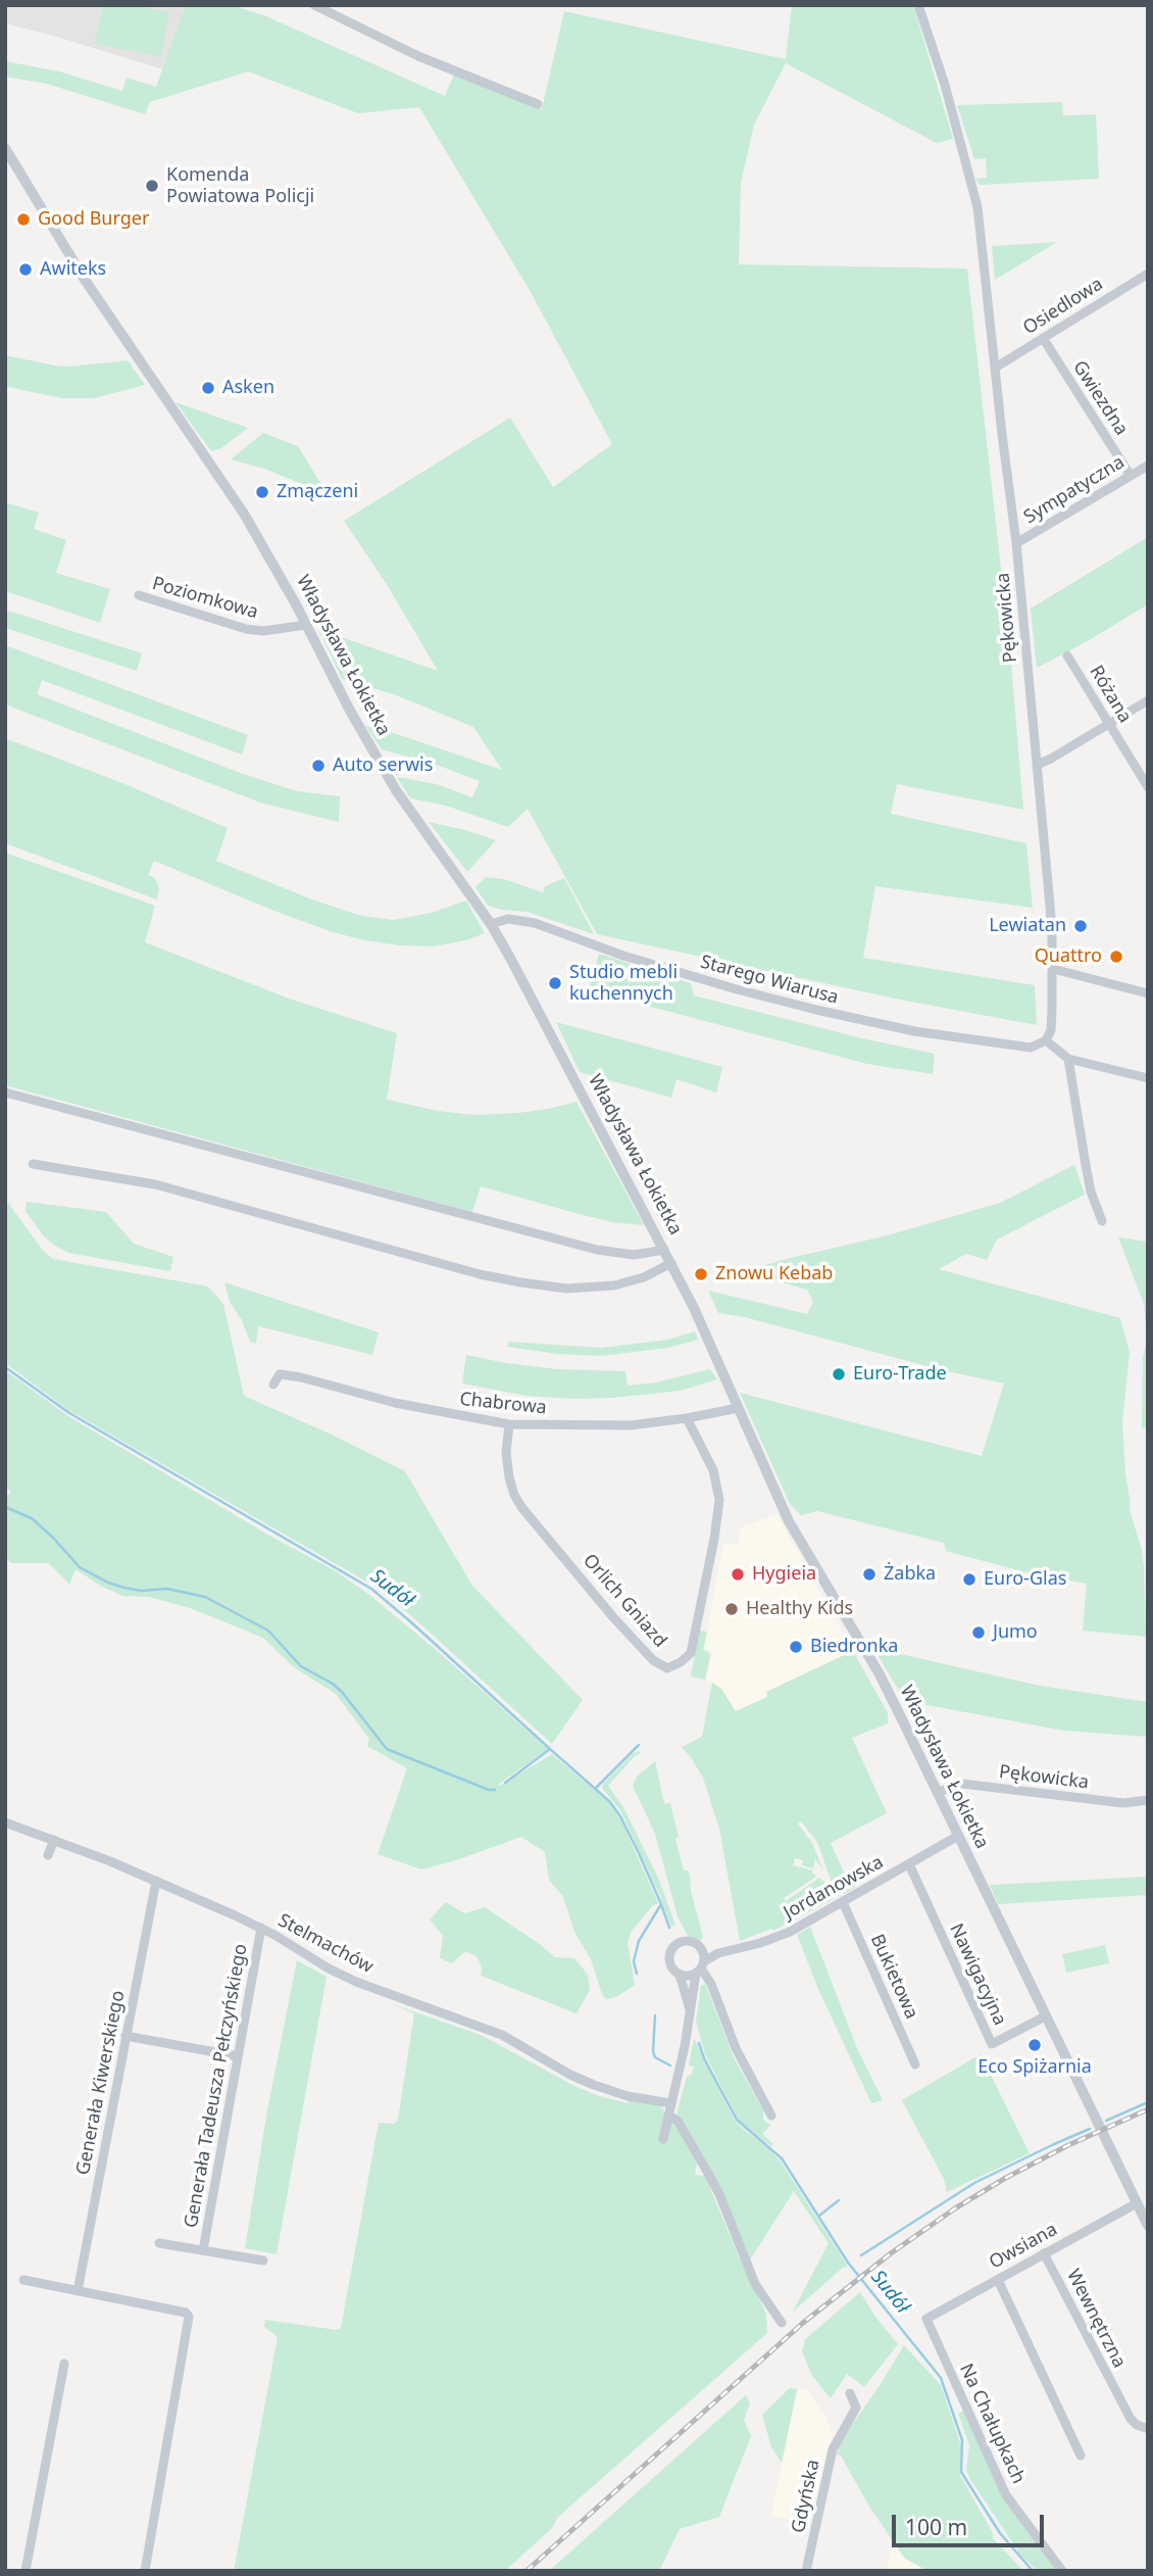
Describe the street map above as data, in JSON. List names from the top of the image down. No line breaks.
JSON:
{"streets":{"street":["Osiedlowa","Gwiezdna","Sympatyczna","Poziomkowa","Pękowicka","Władysława Łokietka","Różana","Starego Wiarusa","Chabrowa","Orlich Gniazd","Jordanowska","Stelmachów","Nawigacyjna","Bukietowa","Generała Kiwerskiego","Generała Tadeusza Pełczyńskiego","Owsiana","Wewnętrzna","Na Chałupkach","Gdyńska"]},"crossings":[["Osiedlowa","Gwiezdna"],["Osiedlowa","Pękowicka"],["Gwiezdna","Sympatyczna"],["Sympatyczna","Pękowicka"],["Poziomkowa","Władysława Łokietka"],["Pękowicka","Władysława Łokietka"],["Pękowicka","Starego Wiarusa"],["Władysława Łokietka","Starego Wiarusa"],["Władysława Łokietka","Chabrowa"],["Władysława Łokietka","Jordanowska"],["Władysława Łokietka","Nawigacyjna"],["Władysława Łokietka","Owsiana"],["Chabrowa","Orlich Gniazd"],["Jordanowska","Nawigacyjna"],["Jordanowska","Bukietowa"],["Stelmachów","Generała Kiwerskiego"],["Stelmachów","Generała Tadeusza Pełczyńskiego"],["Owsiana","Wewnętrzna"],["Owsiana","Na Chałupkach"]],"water":["Sudół"],"places":["Komenda Powiatowa Policji","Good Burger","Awiteks","Asken","Zmączeni","Auto serwis","Lewiatan","Quattro","Studio mebli kuchennych","Znowu Kebab","Euro-Trade","Hygieia","Żabka","Euro-Glas","Healthy Kids","Jumo","Biedronka","Eco Spiżarnia"],"scale_bar":"100 m"}
